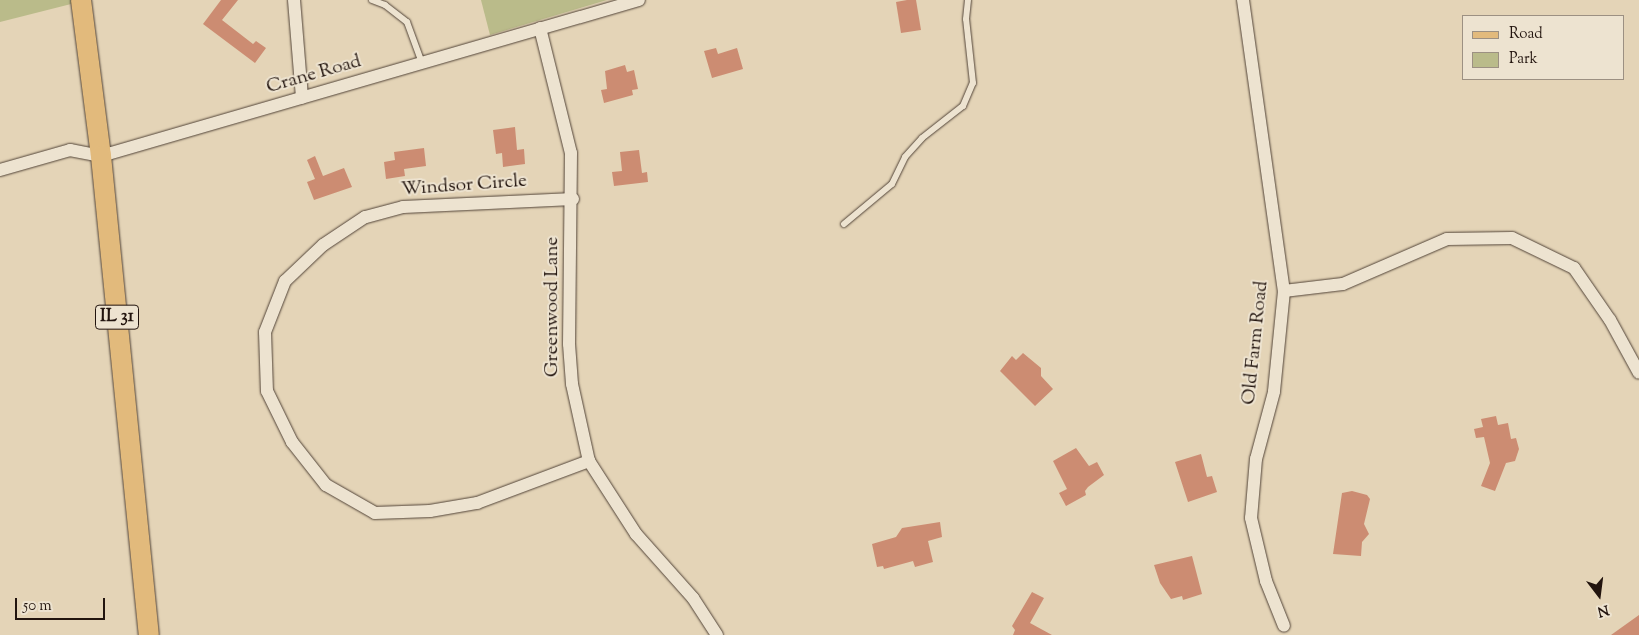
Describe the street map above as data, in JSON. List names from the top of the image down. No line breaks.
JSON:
{"streets":{"main road":["IL 31"],"street":["Crane Road","Windsor Circle","Greenwood Lane","Old Farm Road"]},"crossings":[["Crane Road","Greenwood Lane"],["Crane Road","IL 31"],["Windsor Circle","Greenwood Lane"]],"legend":["Road","Park"],"scale_bar":"50 m","north":"bottom"}
